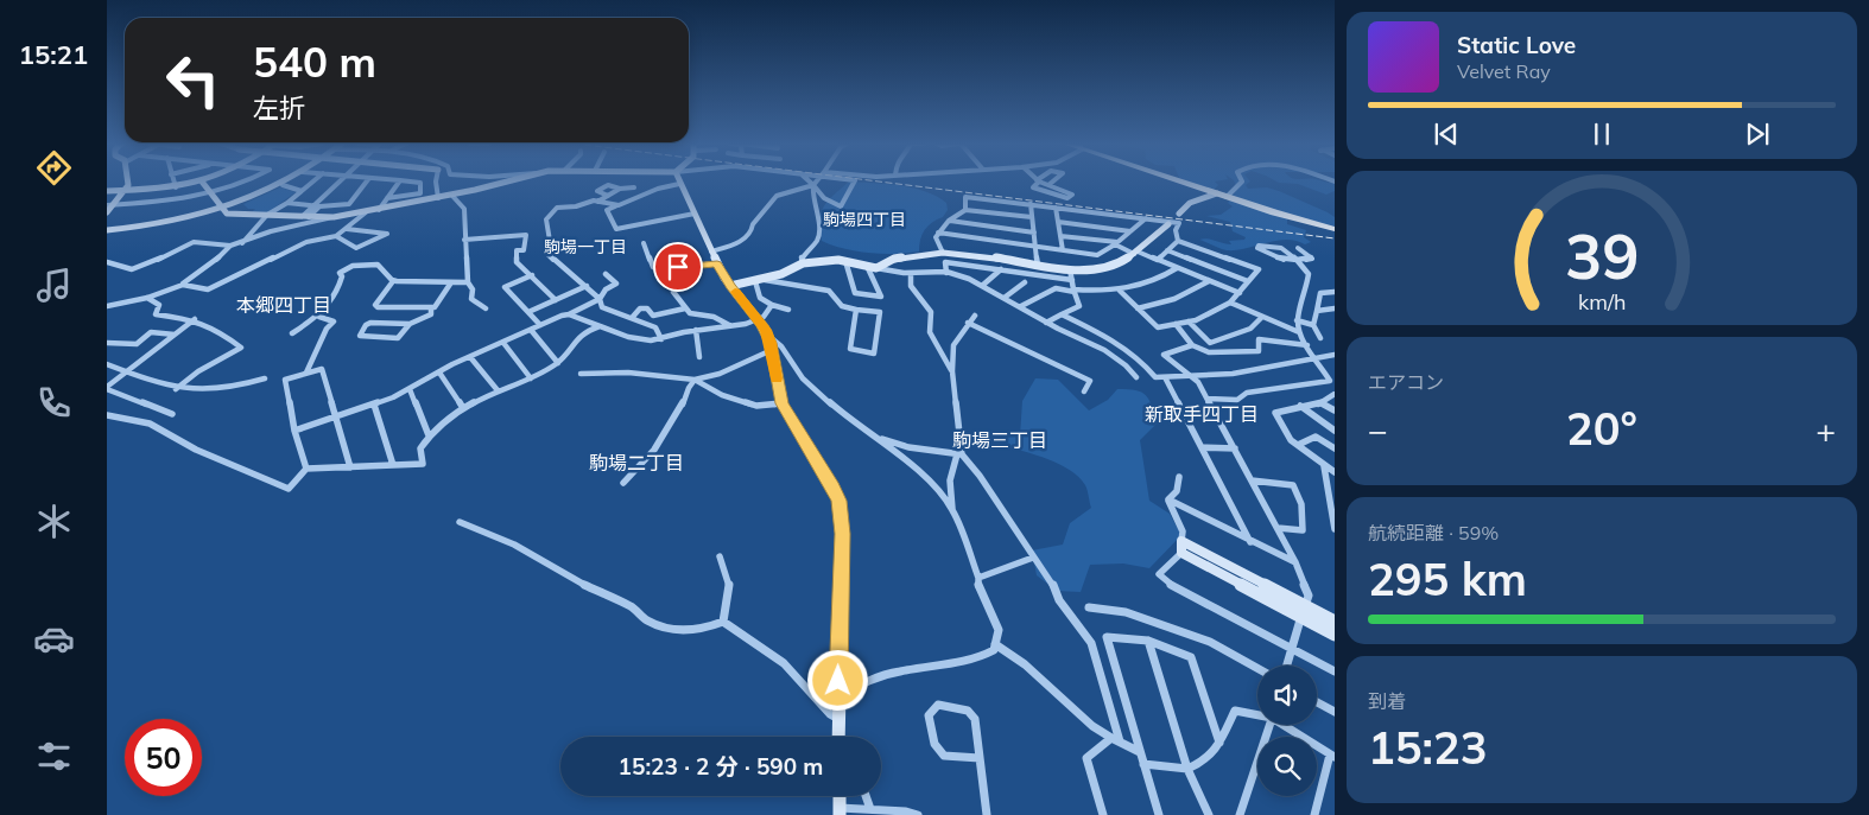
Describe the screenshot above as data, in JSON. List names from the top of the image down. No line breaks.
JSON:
{"districts":["駒場四丁目","駒場一丁目","本郷四丁目","新取手四丁目","駒場三丁目","駒場二丁目"],"page":{"tabs":"15:21","turn":["540 m","左折"],"song":["Static Love","Velvet Ray"],"tile":["エアコン",["航続距離 · 59%","295 km"],["到着","15:23"]],"heat":["−","20°","+"],"limit":"50","trip":"15:23 · 2 分 · 590 m","gauge":["39","km/h"]}}
